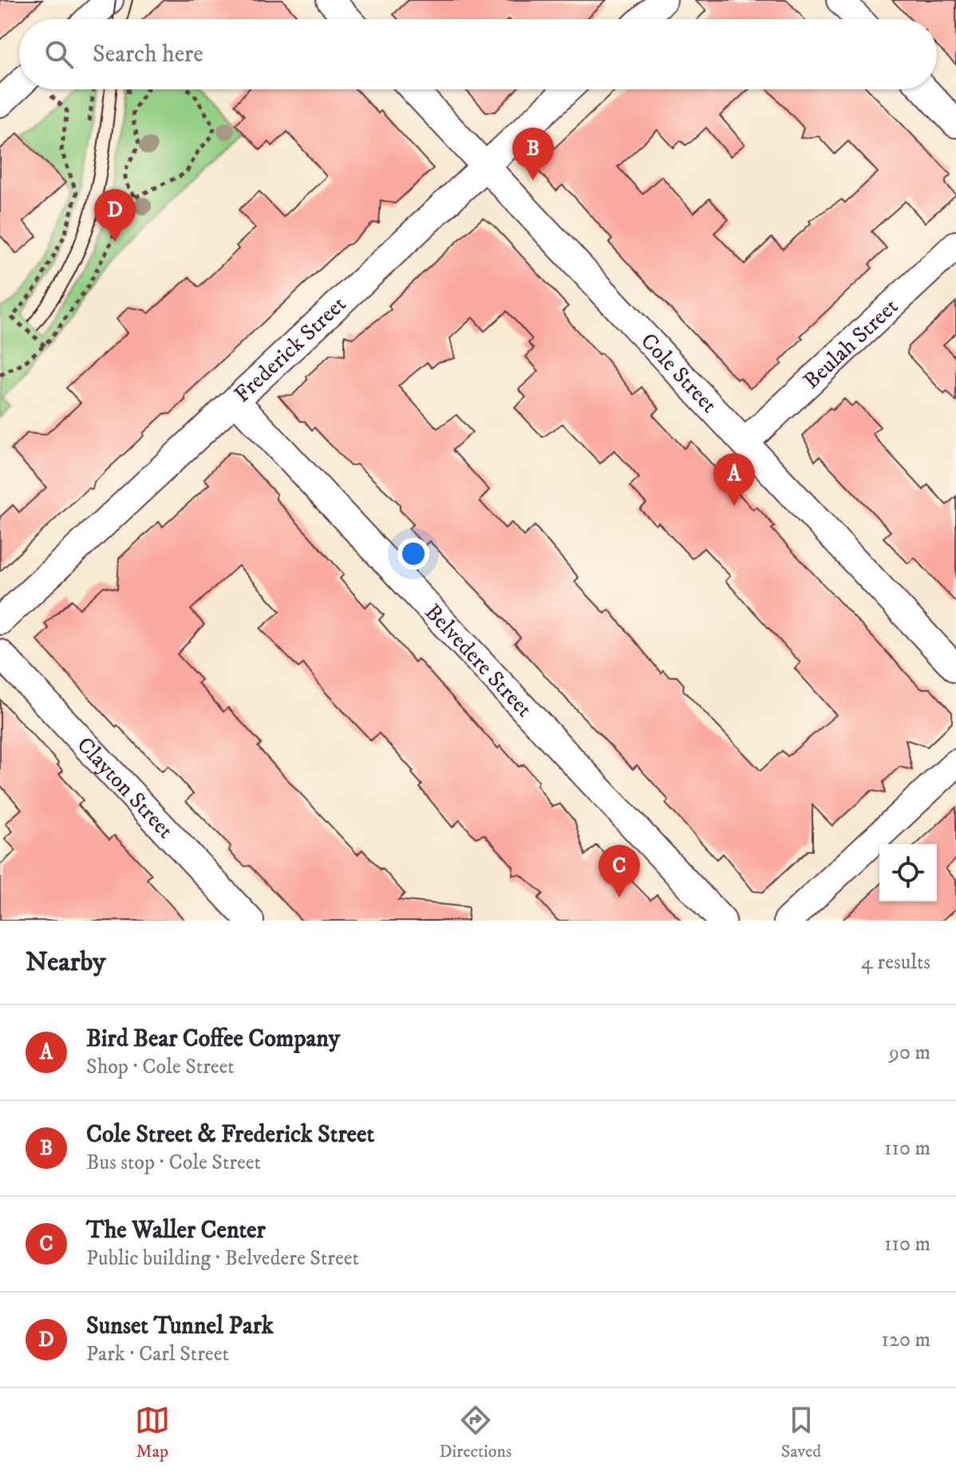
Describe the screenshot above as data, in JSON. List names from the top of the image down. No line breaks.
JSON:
{"streets":{"street":["Beulah Street","Frederick Street","Cole Street","Belvedere Street","Clayton Street"]},"crossings":[["Beulah Street","Cole Street"],["Frederick Street","Cole Street"],["Frederick Street","Belvedere Street"]],"page":{"search":"Search here","pins":["B","D","A","C"],"heading":["Nearby","4 results"],"list":[{"mark":"A","name":"Bird Bear Coffee Company","note":"Shop · Cole Street","value":"90 m"},{"mark":"B","name":"Cole Street & Frederick Street","note":"Bus stop · Cole Street","value":"110 m"},{"mark":"C","name":"The Waller Center","note":"Public building · Belvedere Street","value":"110 m"},{"mark":"D","name":"Sunset Tunnel Park","note":"Park · Carl Street","value":"120 m"}],"nav":["Map","Directions","Saved"]}}
